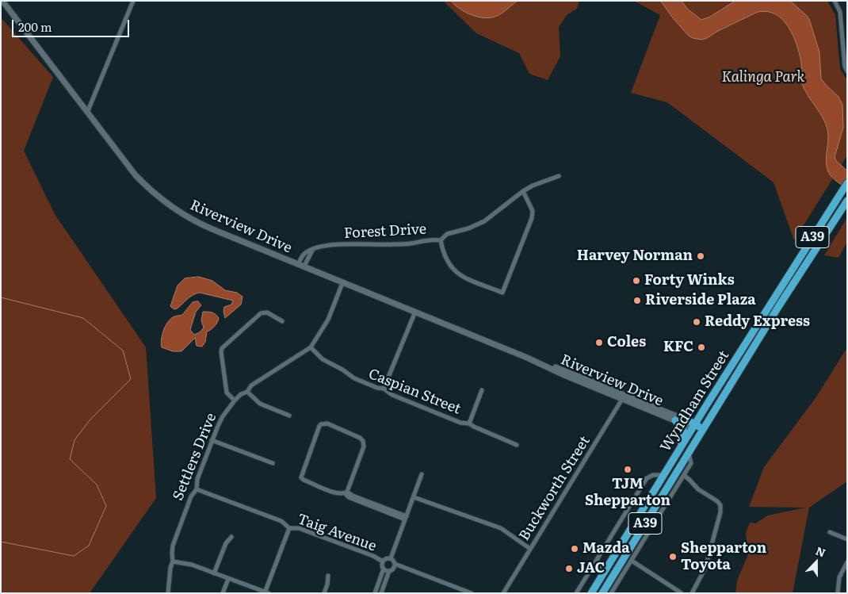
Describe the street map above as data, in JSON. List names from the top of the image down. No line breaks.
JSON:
{"streets":{"highway":["A39","Wyndham Street"],"street":["Riverview Drive","Forest Drive","Caspian Street","Settlers Drive","Buckworth Street","Taig Avenue"]},"crossings":[["Riverview Drive","Wyndham Street"],["Riverview Drive","Settlers Drive"],["Riverview Drive","Buckworth Street"],["Caspian Street","Settlers Drive"],["Settlers Drive","Taig Avenue"]],"parks":["Kalinga Park"],"places":["Harvey Norman","Forty Winks","Riverside Plaza","Reddy Express","Coles","KFC","TJM Shepparton","Mazda","Shepparton Toyota","JAC"],"scale_bar":"200 m","north":"top"}
